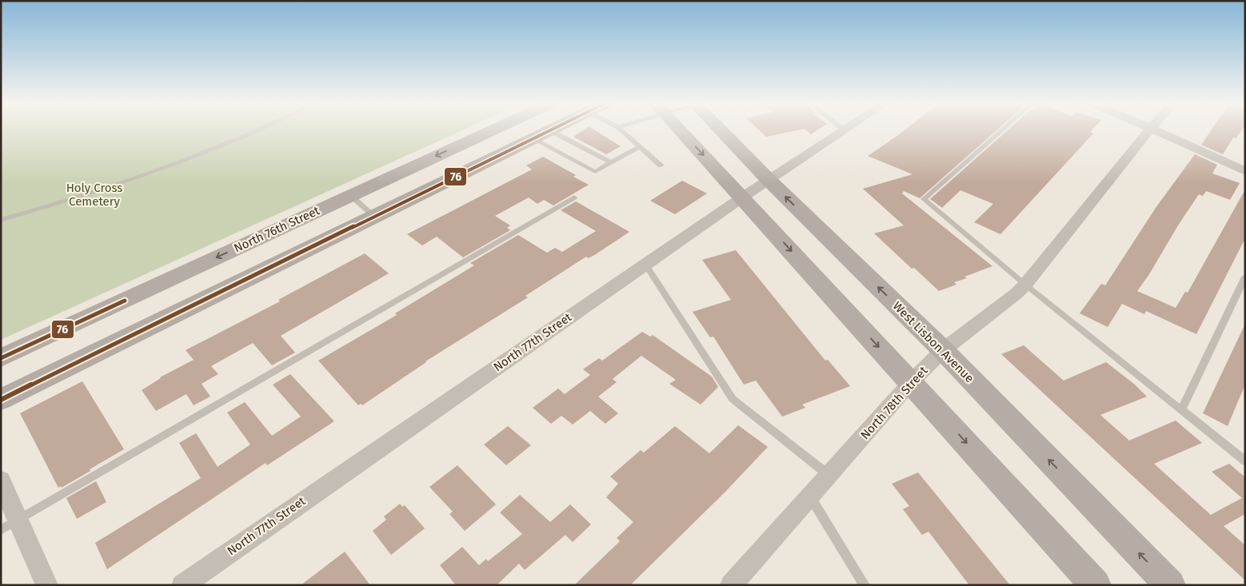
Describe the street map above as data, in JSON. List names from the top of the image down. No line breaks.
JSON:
{"streets":{"main road":["North 76th Street","West Lisbon Avenue"],"street":["North 77th Street","North 78th Street"]},"crossings":[["North 77th Street","West Lisbon Avenue"],["West Lisbon Avenue","North 78th Street"]],"parks":["Holy Cross Cemetery"],"lines":["transit line 76"]}
